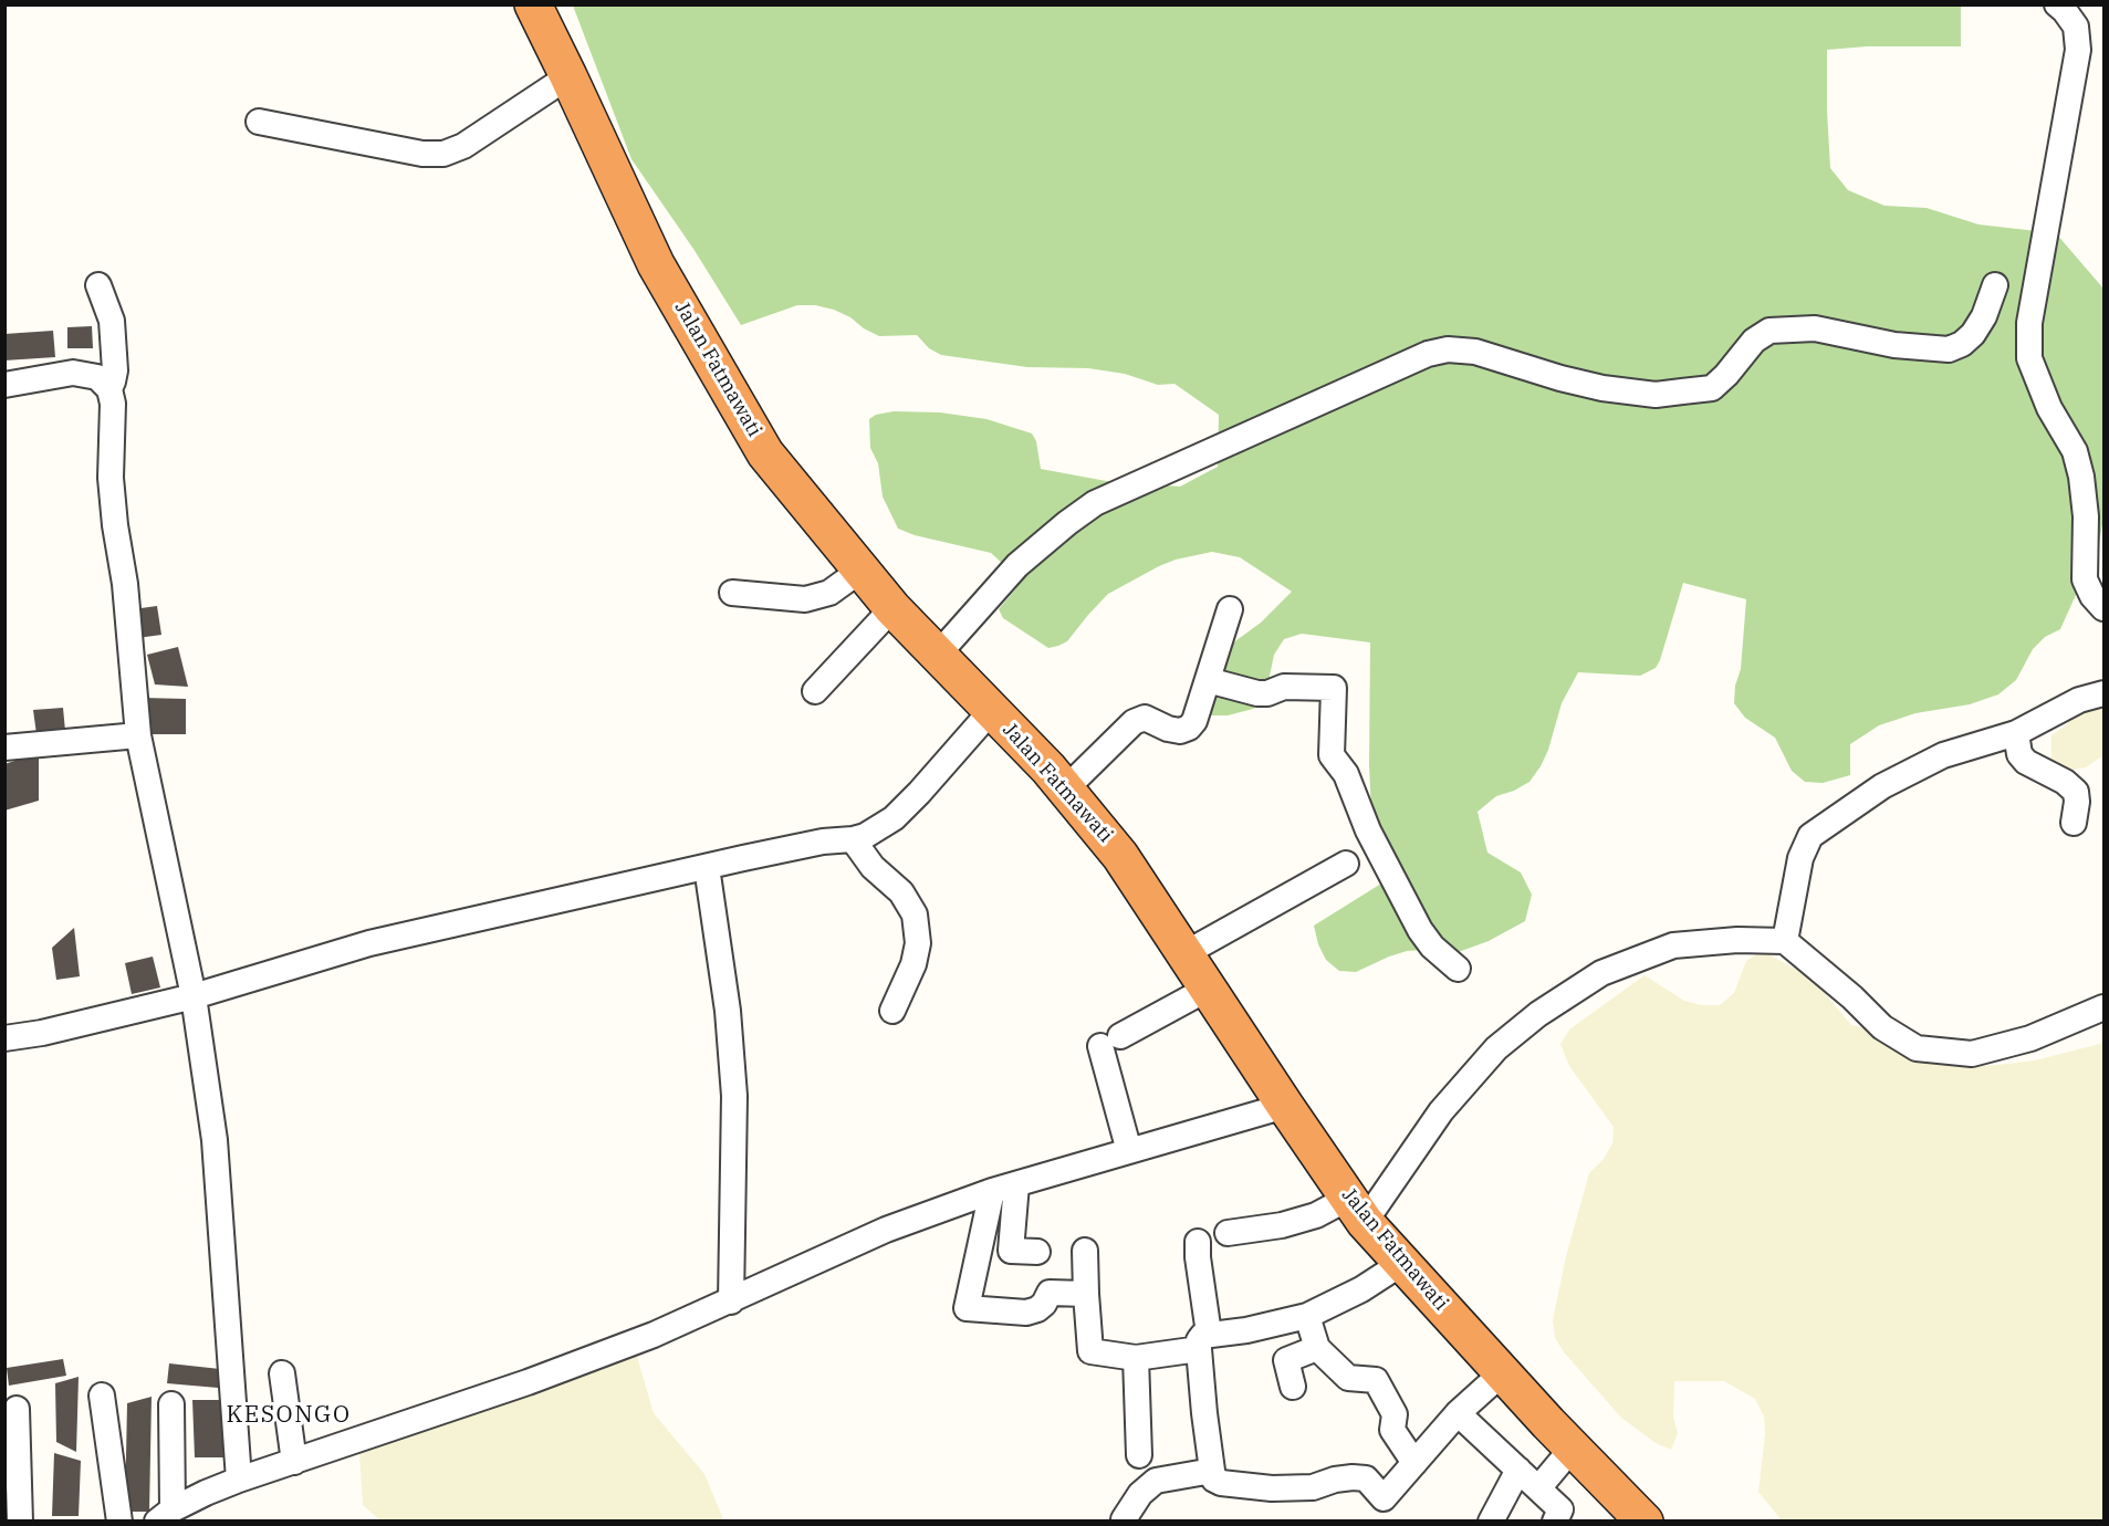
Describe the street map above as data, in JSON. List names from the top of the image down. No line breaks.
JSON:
{"streets":{"highway":["Jalan Fatmawati"]},"districts":["KESONGO"]}
